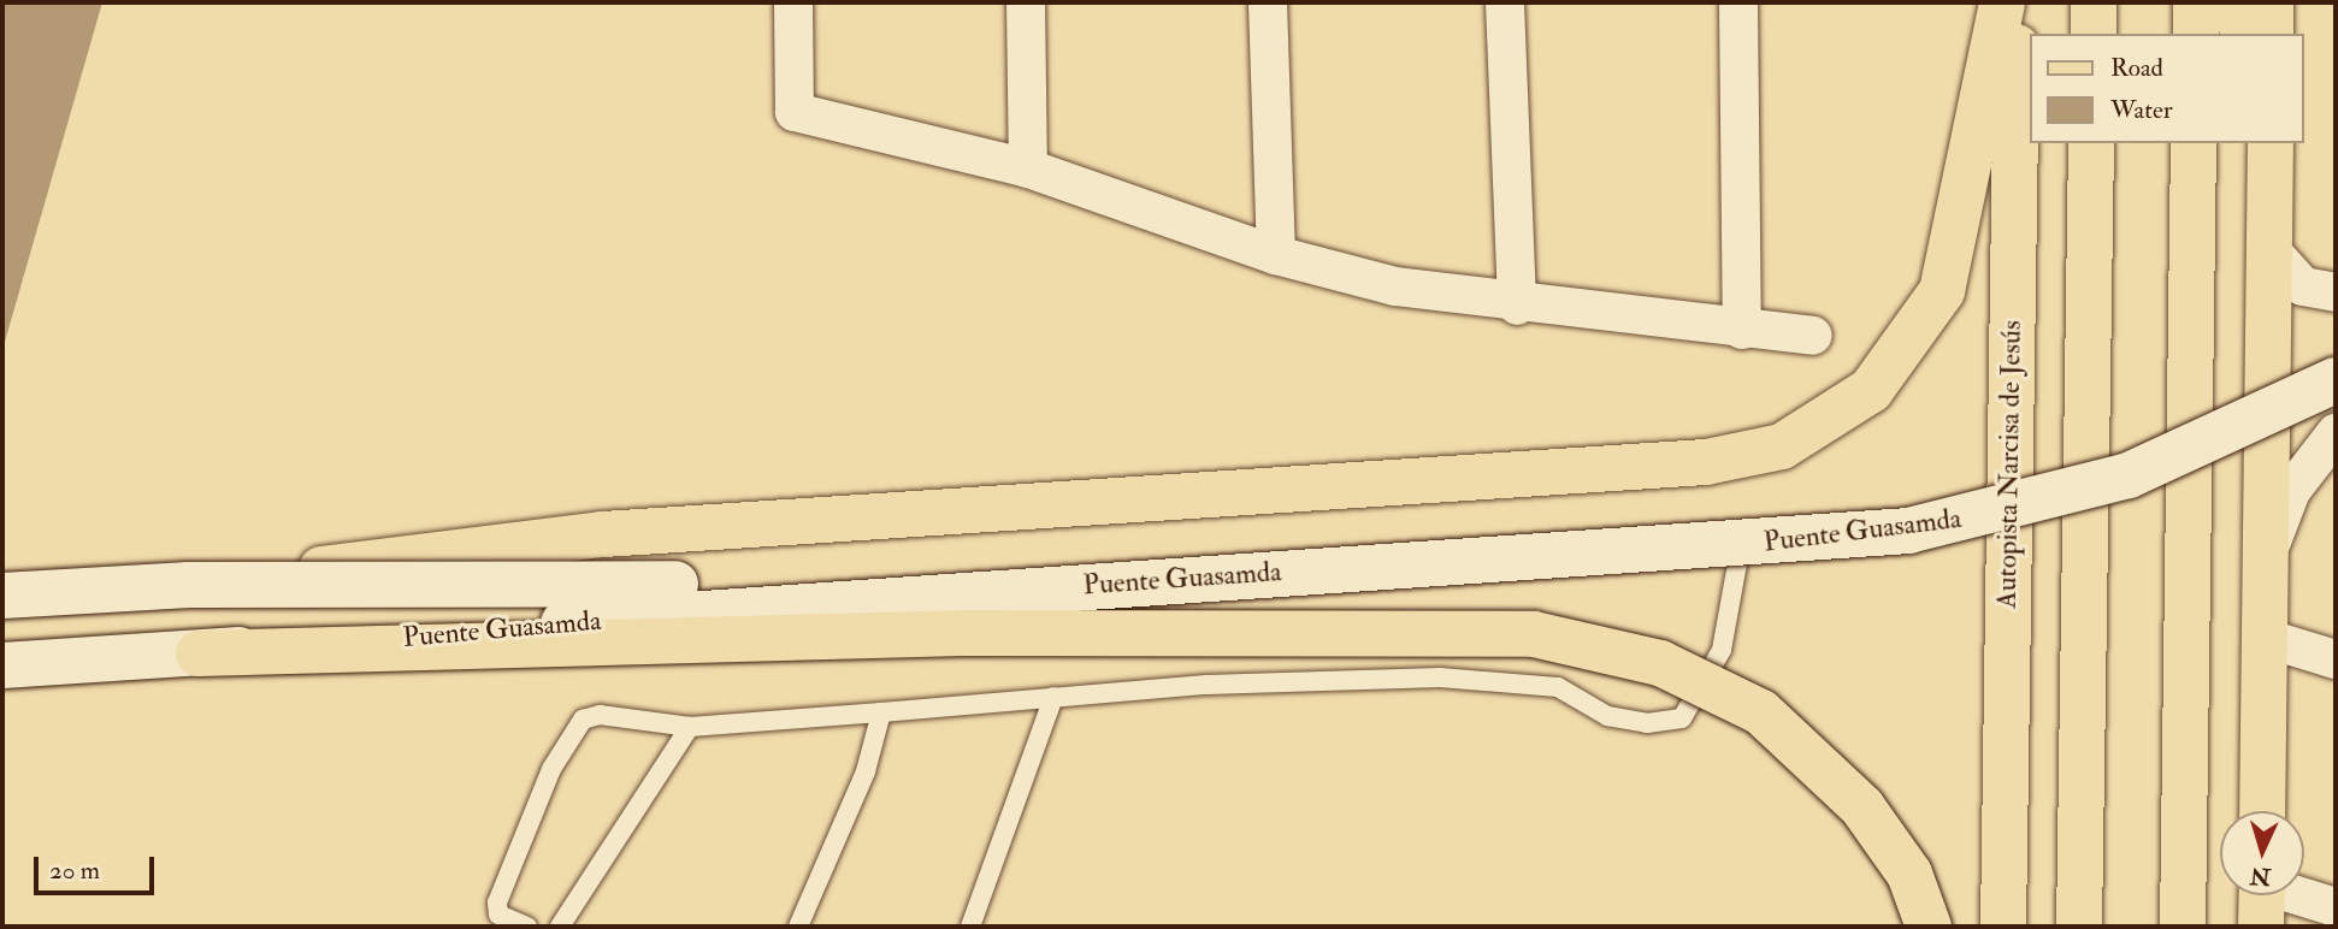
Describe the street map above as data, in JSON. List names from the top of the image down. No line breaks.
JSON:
{"streets":{"main road":["Autopista Narcisa de Jesús","Puente Guasamda"]},"legend":["Road","Water"],"scale_bar":"20 m","north":"bottom"}
